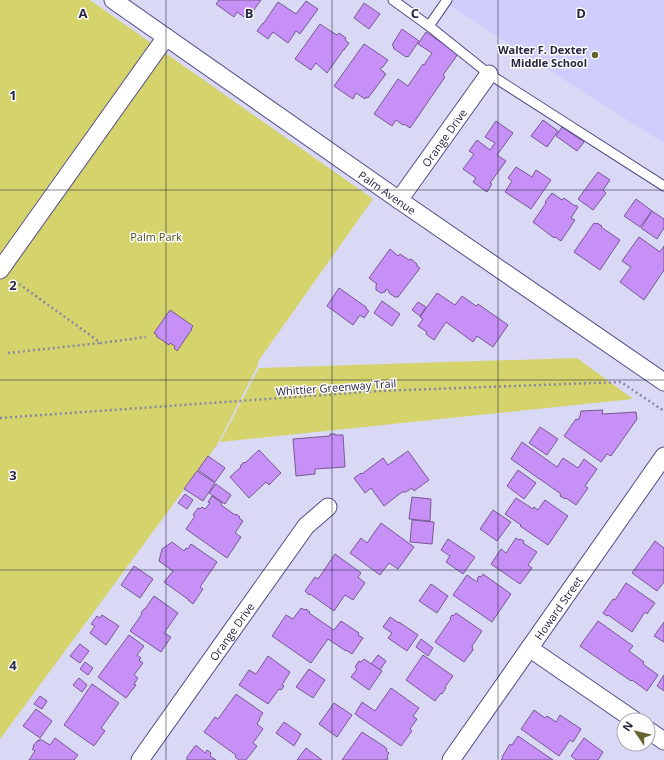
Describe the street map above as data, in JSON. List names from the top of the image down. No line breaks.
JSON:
{"streets":{"street":["Orange Drive","Palm Avenue","Howard Street"],"path":["Whittier Greenway Trail"]},"crossings":[["Orange Drive","Palm Avenue"]],"parks":["Palm Park"],"places":["Walter F. Dexter Middle School"],"north":"top left","grid":{"columns":["A","B","C","D"],"rows":["1","2","3","4"]}}
